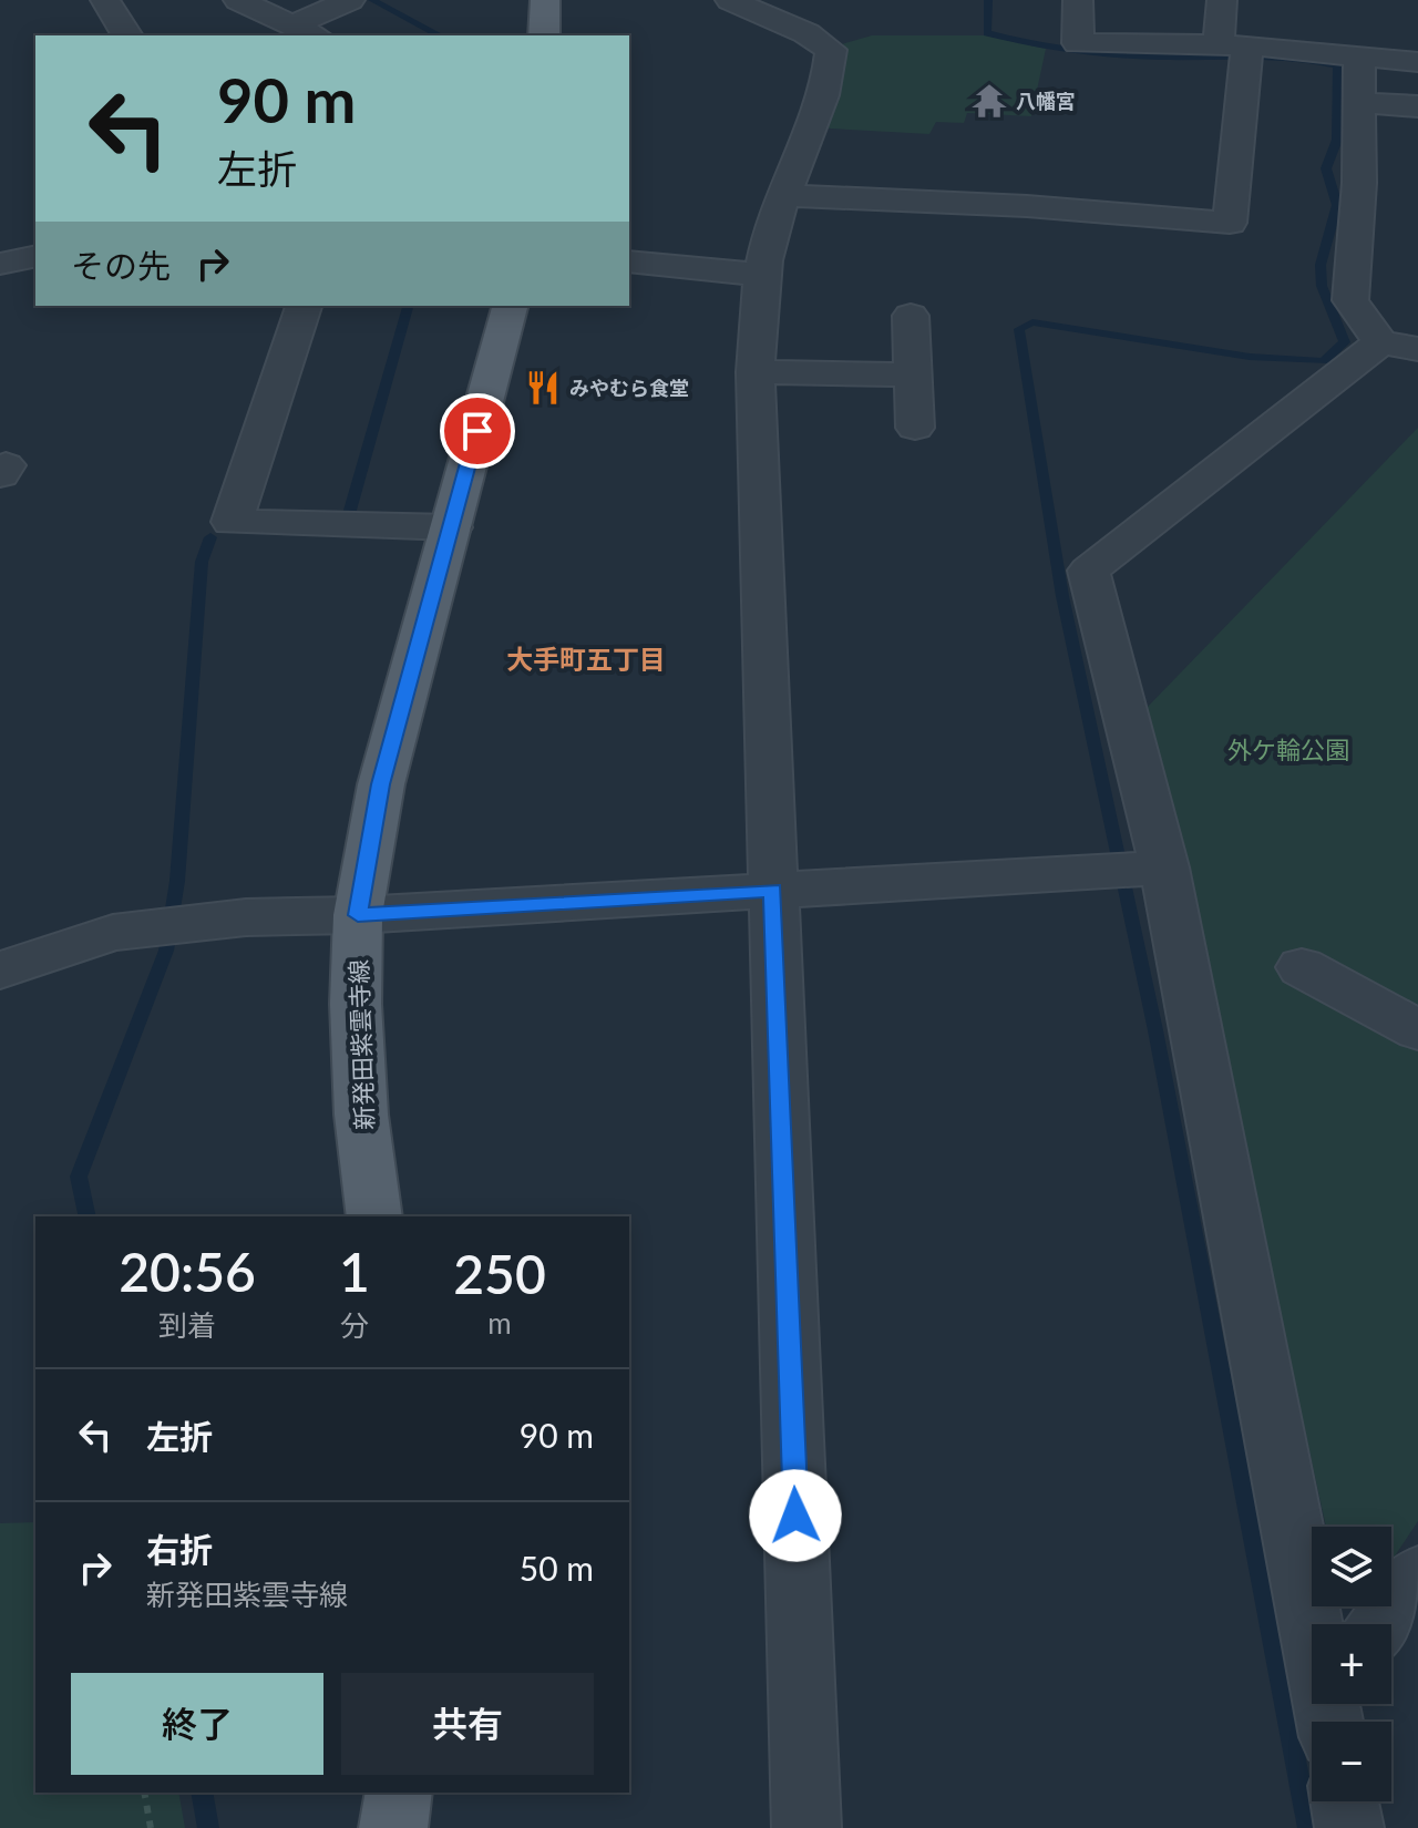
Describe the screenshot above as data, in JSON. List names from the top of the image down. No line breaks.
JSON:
{"streets":{"main road":["新発田紫雲寺線"]},"districts":["大手町五丁目"],"parks":["外ケ輪公園"],"places":{"temple":["八幡宮"],"restaurant":["みやむら食堂"]},"page":{"turn":["90 m","左折"],"then":"その先","eta":["20:56","到着","1","分","250","m"],"list":[{"name":"左折","value":"90 m"},{"name":"右折","note":"新発田紫雲寺線","value":"50 m"}],"map_buttons":["+","−"],"buttons":["終了","共有"]}}
